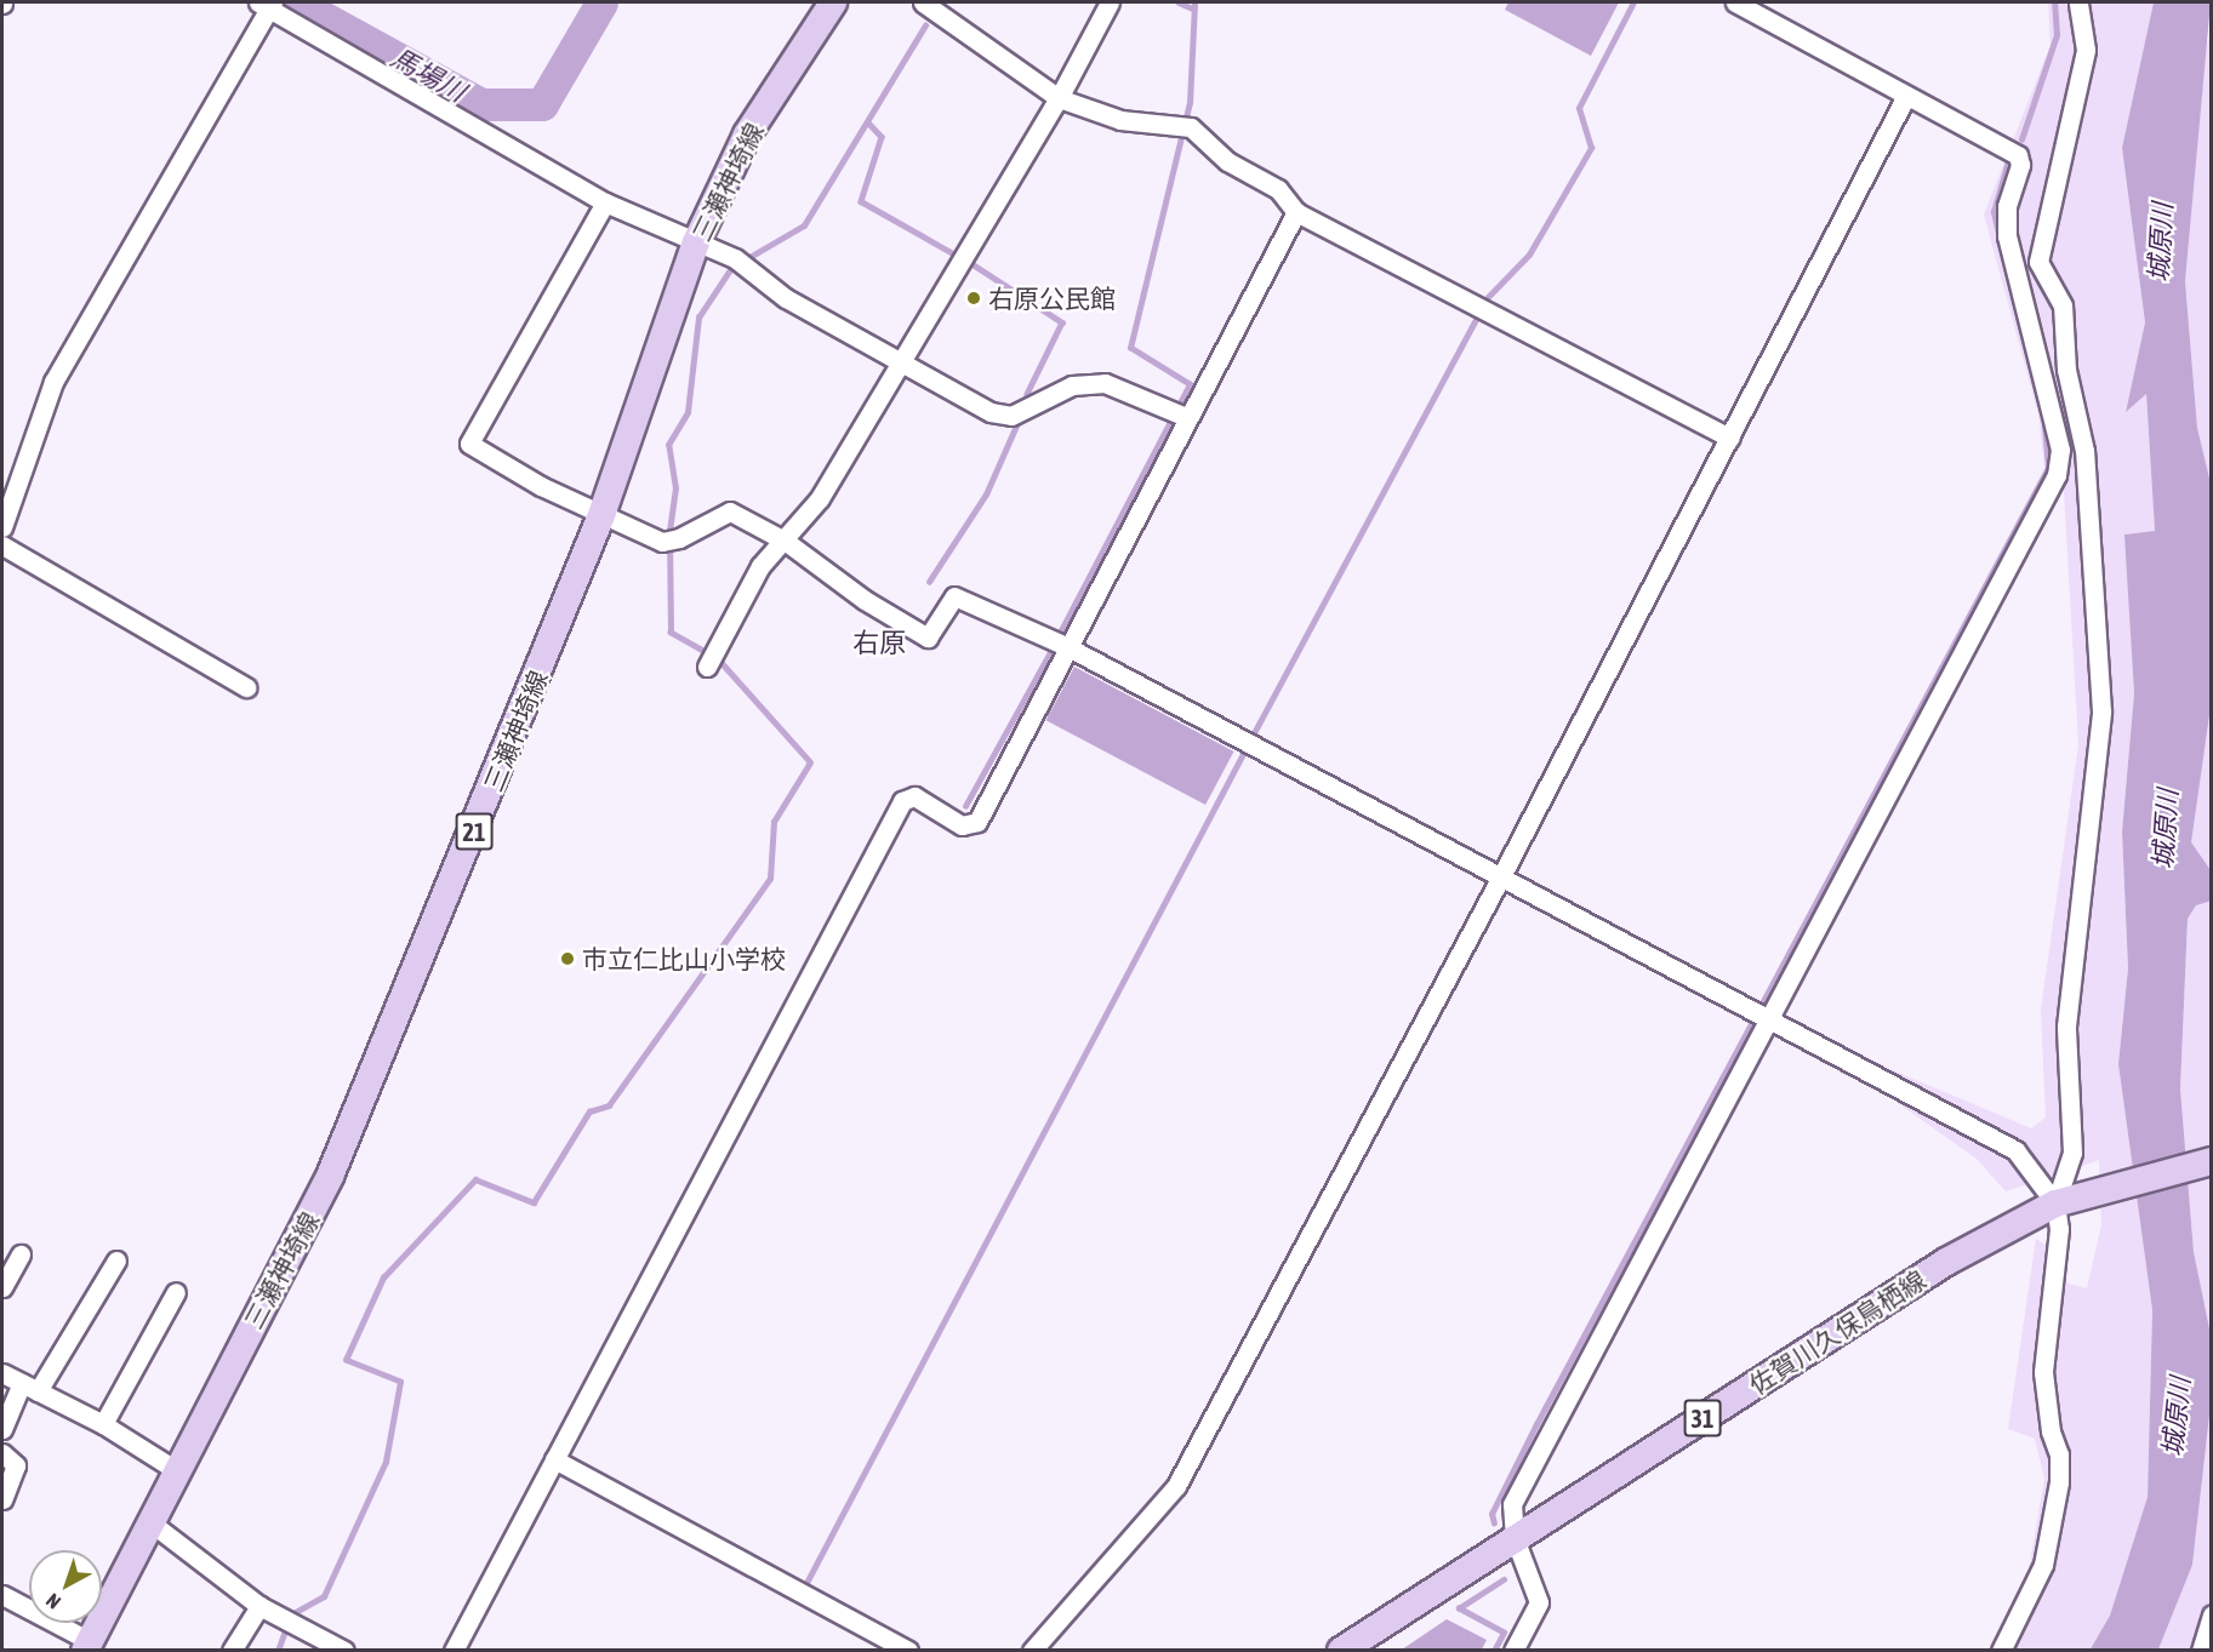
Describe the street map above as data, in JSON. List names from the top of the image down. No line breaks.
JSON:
{"streets":{"main road":["三瀬神埼線","21","佐賀川久保鳥栖線","31"]},"districts":["右原"],"water":["馬場川","城原川"],"places":["右原公民館","市立仁比山小学校"],"north":"bottom left"}
